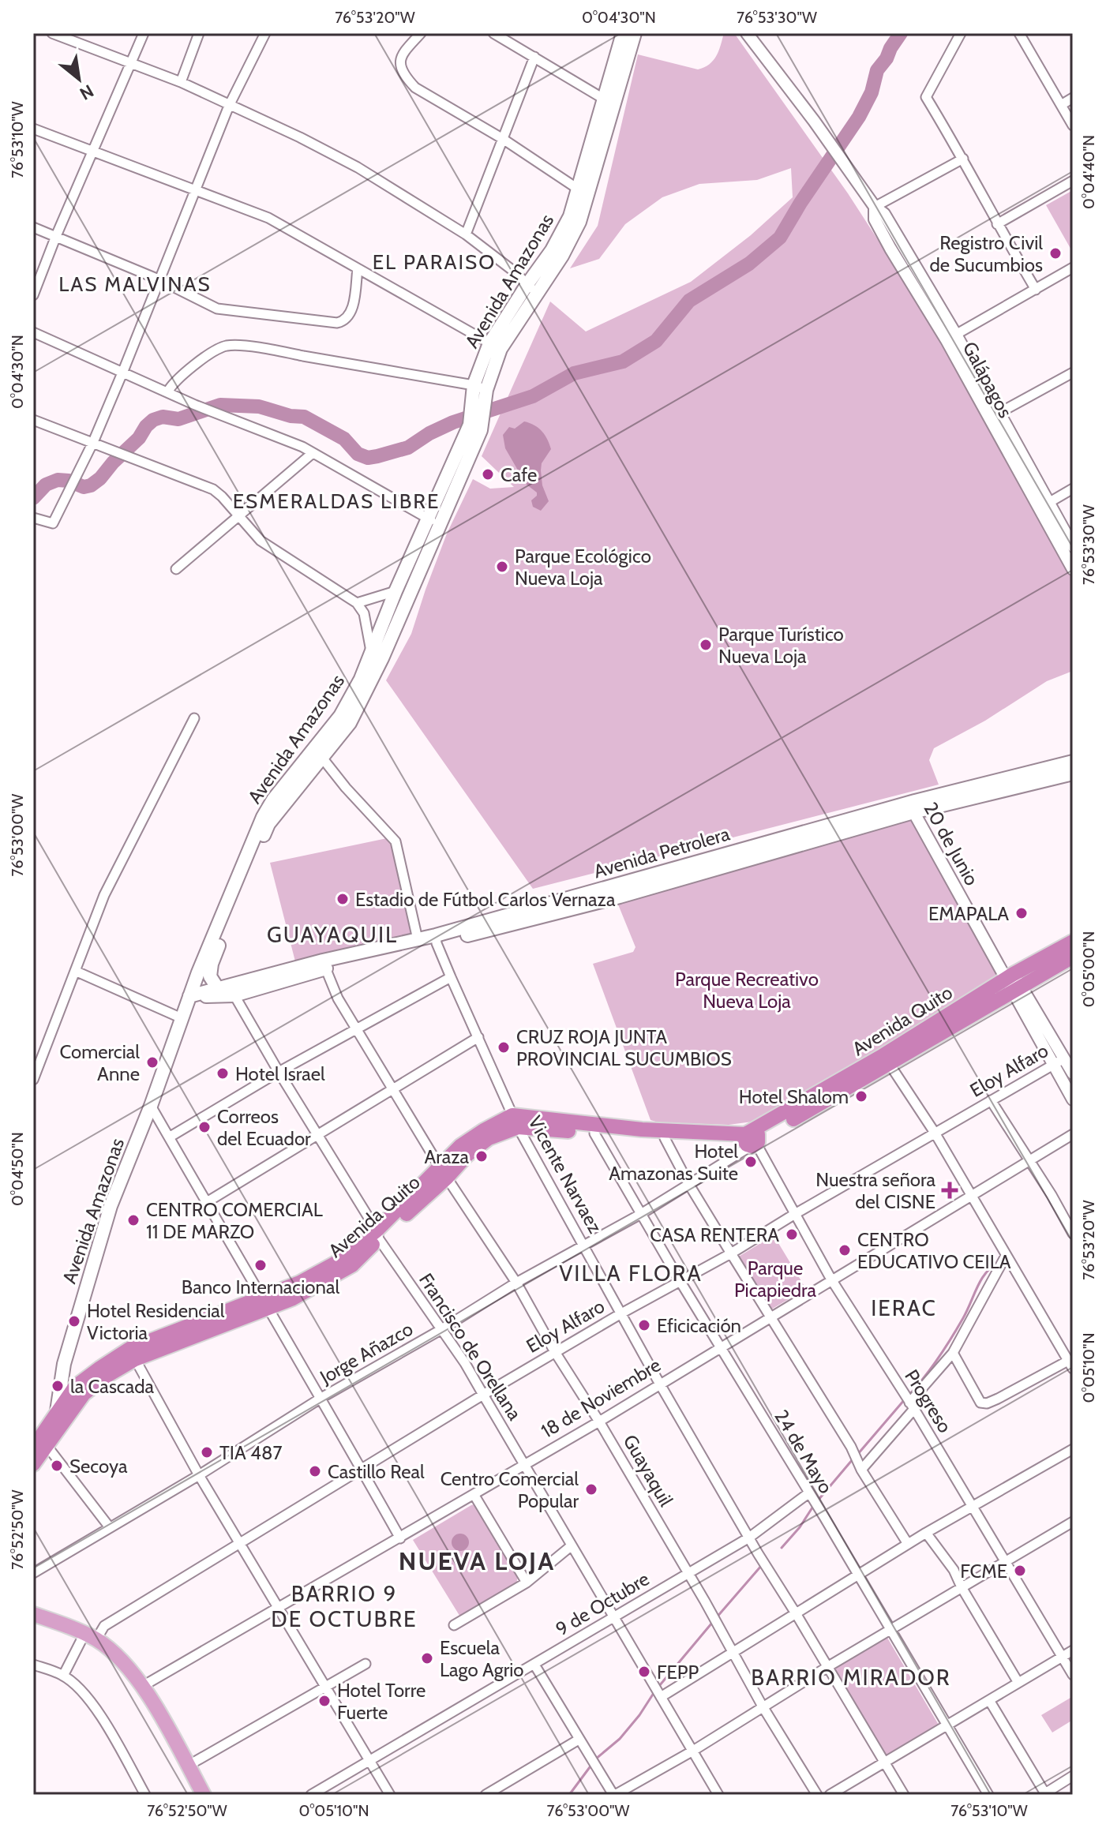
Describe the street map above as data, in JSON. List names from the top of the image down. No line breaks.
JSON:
{"streets":{"highway":["Avenida Quito"],"main road":["Avenida Amazonas","Avenida Petrolera"],"street":["Galápagos","20 de Junio","Eloy Alfaro","Vicente Narvaez","Francisco de Orellana","Jorge Añazco","18 de Noviembre","Progreso","24 de Mayo","Guayaquil","9 de Octubre"]},"crossings":[["Avenida Amazonas","Avenida Petrolera"],["Avenida Amazonas","Avenida Quito"],["Avenida Amazonas","Francisco de Orellana"],["20 de Junio","Avenida Petrolera"],["20 de Junio","Avenida Quito"],["20 de Junio","Eloy Alfaro"],["Avenida Petrolera","Vicente Narvaez"],["Avenida Petrolera","Francisco de Orellana"],["Avenida Petrolera","Guayaquil"],["Avenida Quito","Vicente Narvaez"],["Avenida Quito","Francisco de Orellana"],["Avenida Quito","Jorge Añazco"],["Avenida Quito","Progreso"],["Avenida Quito","Guayaquil"],["Eloy Alfaro","Vicente Narvaez"],["Eloy Alfaro","Francisco de Orellana"],["Eloy Alfaro","Progreso"],["Eloy Alfaro","24 de Mayo"],["Eloy Alfaro","Guayaquil"],["Vicente Narvaez","Jorge Añazco"],["Vicente Narvaez","18 de Noviembre"],["Vicente Narvaez","9 de Octubre"],["Francisco de Orellana","Jorge Añazco"],["Francisco de Orellana","18 de Noviembre"],["Francisco de Orellana","9 de Octubre"],["Jorge Añazco","Progreso"],["Jorge Añazco","24 de Mayo"],["Jorge Añazco","Guayaquil"],["18 de Noviembre","Progreso"],["18 de Noviembre","24 de Mayo"],["18 de Noviembre","Guayaquil"],["24 de Mayo","9 de Octubre"],["Guayaquil","9 de Octubre"]],"districts":["EL PARAISO","LAS MALVINAS","ESMERALDAS LIBRE","GUAYAQUIL","VILLA FLORA","IERAC","NUEVA LOJA","BARRIO 9 DE OCTUBRE","BARRIO MIRADOR"],"parks":["Parque Recreativo Nueva Loja","Parque Picapiedra"],"places":{"other":["Registro Civil de Sucumbios","Cafe","Parque Ecológico Nueva Loja","Parque Turístico Nueva Loja","Estadio de Fútbol Carlos Vernaza","EMAPALA","CRUZ ROJA JUNTA PROVINCIAL SUCUMBIOS","Comercial Anne","Hotel Israel","Hotel Shalom","Correos del Ecuador","Araza","Hotel Amazonas Suite","CENTRO COMERCIAL 11 DE MARZO","CASA RENTERA","CENTRO EDUCATIVO CEILA","Banco Internacional","Hotel Residencial Victoria","Eficicación","la Cascada","TIA 487","Secoya","Castillo Real","Centro Comercial Popular","FCME","Escuela Lago Agrio","FEPP","Hotel Torre Fuerte"],"health":["Nuestra señora del CISNE"]},"north":"bottom right","coordinates":["76°53'20\"W","0°04'30\"N","76°53'30\"W","76°53'10\"W","0°04'40\"N","76°53'00\"W","0°05'00\"N","0°04'50\"N","0°05'10\"N","76°52'50\"W"]}
